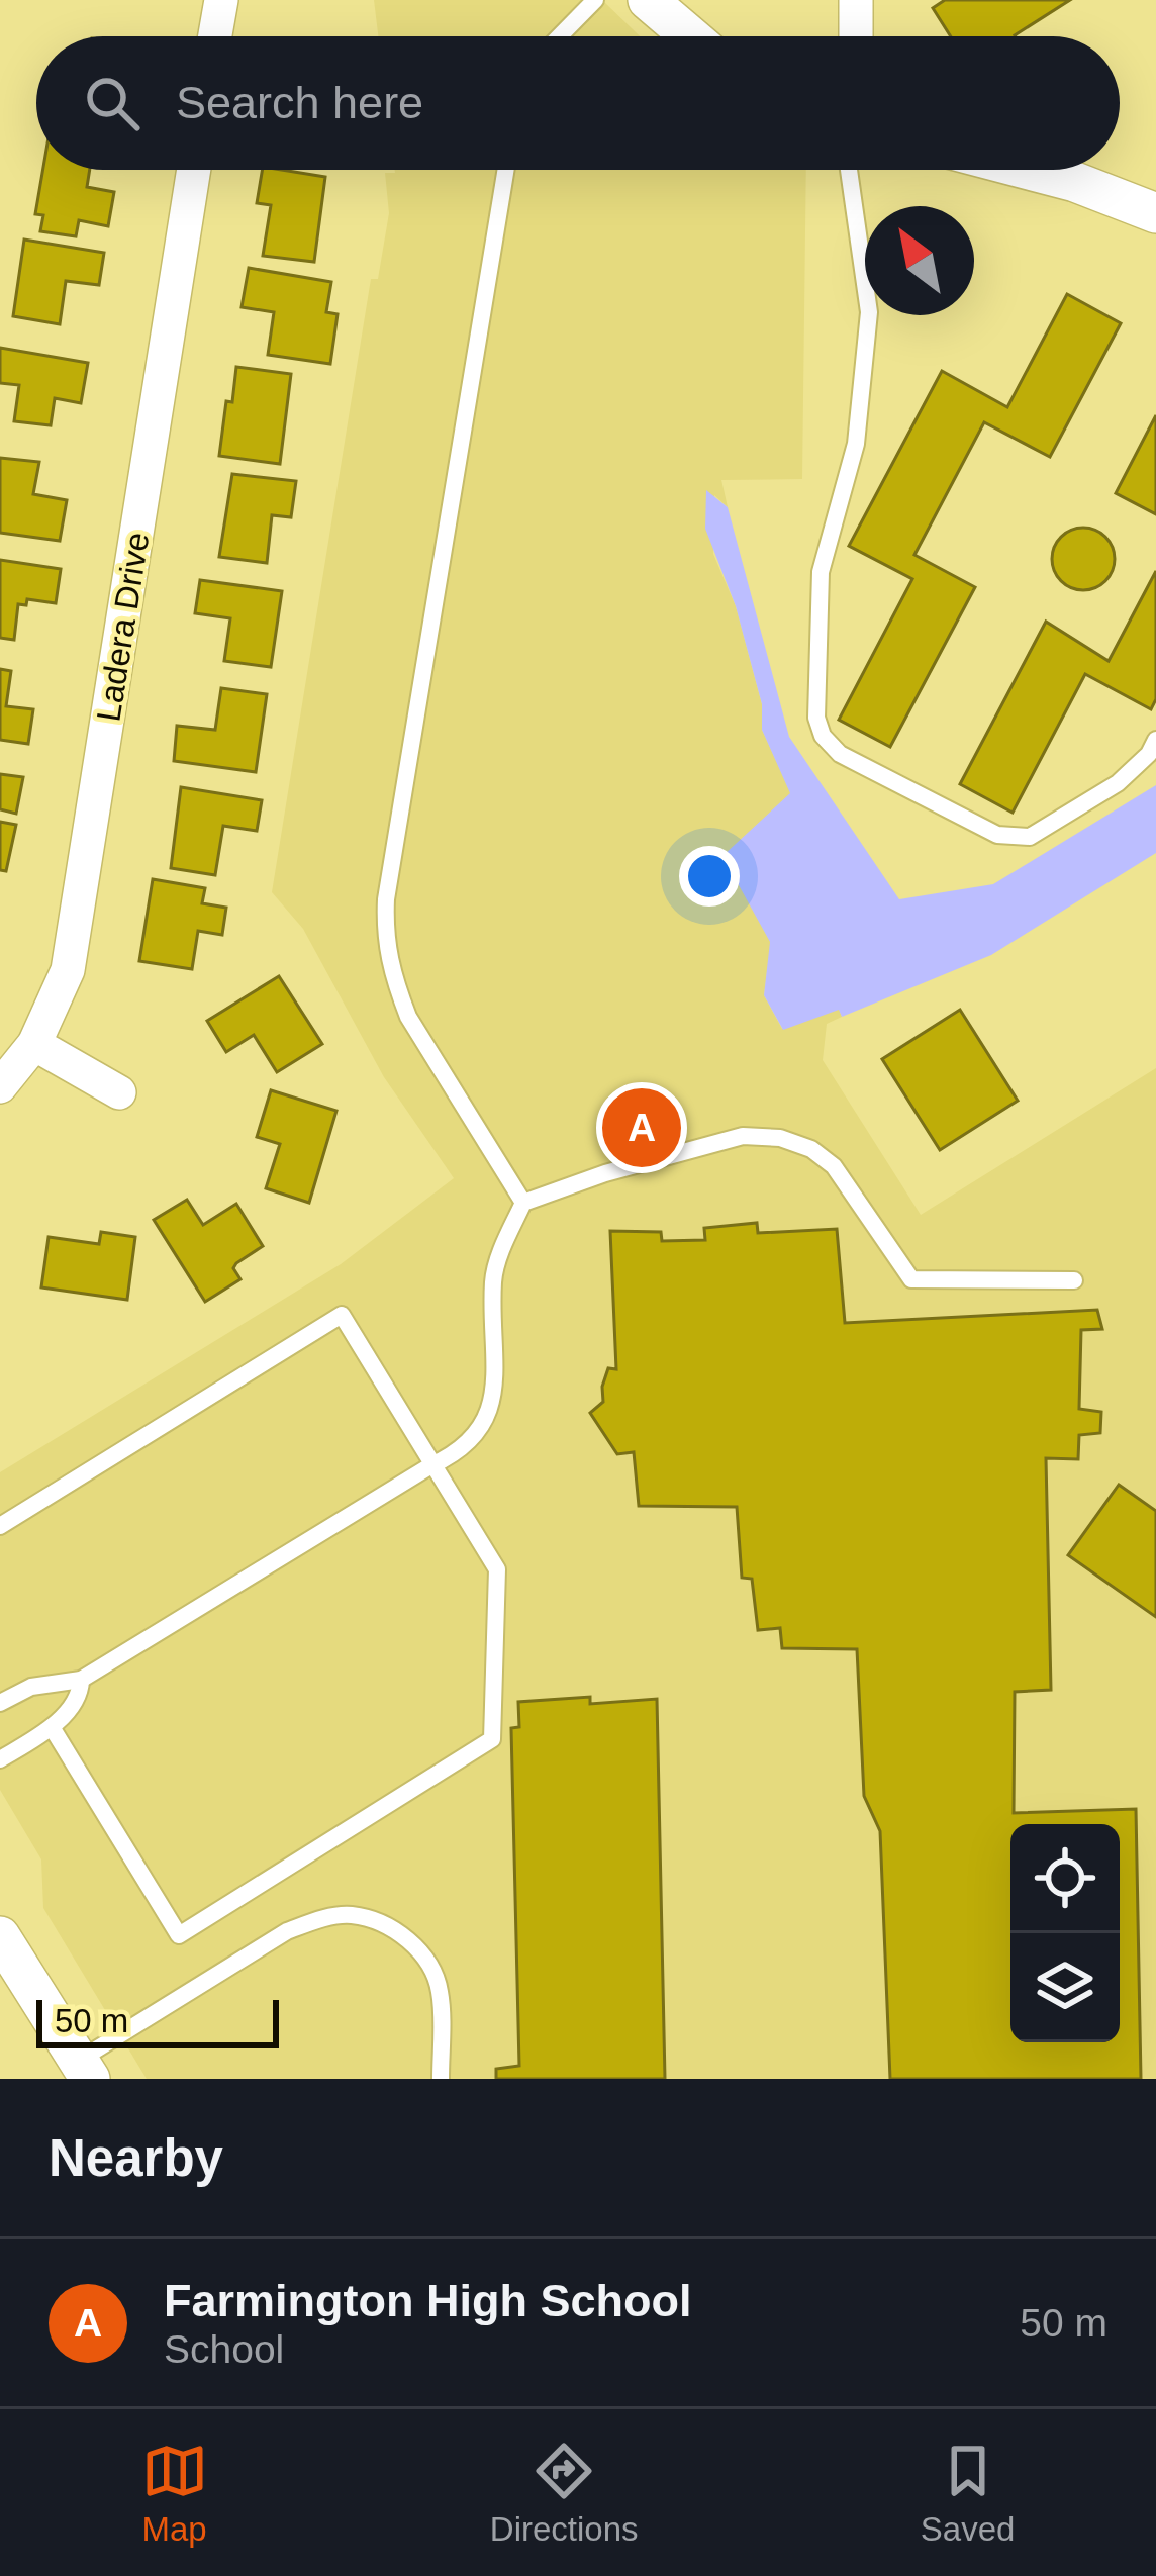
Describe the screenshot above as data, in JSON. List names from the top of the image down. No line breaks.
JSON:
{"streets":{"street":["Ladera Drive"]},"scale_bar":"50 m","north":"top left","page":{"search":"Search here","pins":"A","scale":"50 m","heading":"Nearby","list":[{"mark":"A","name":"Farmington High School","note":"School","value":"50 m"}],"nav":["Map","Directions","Saved"]}}
